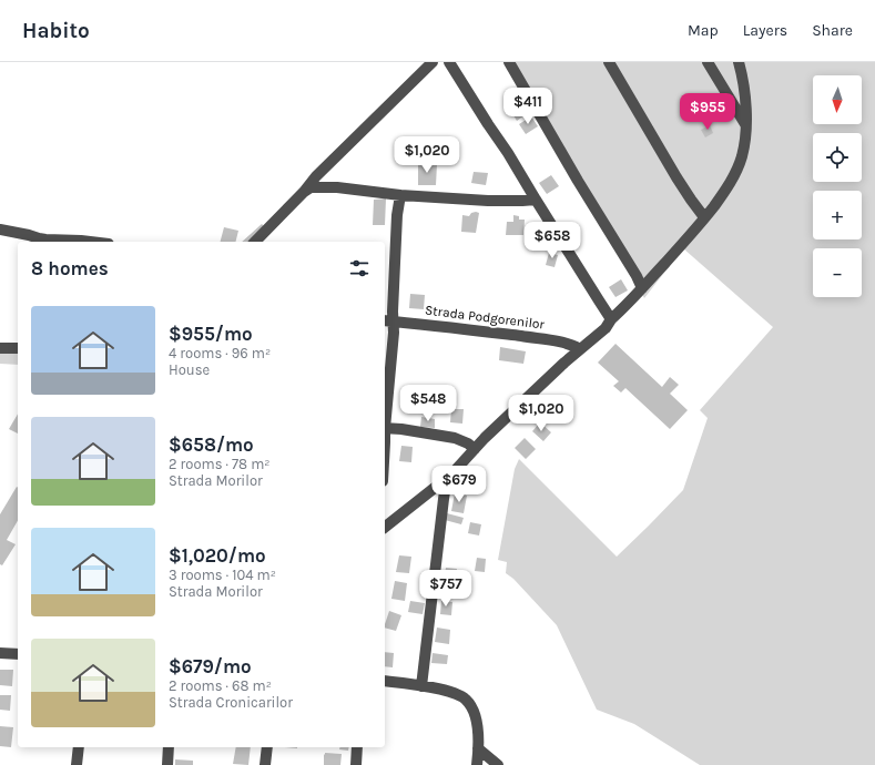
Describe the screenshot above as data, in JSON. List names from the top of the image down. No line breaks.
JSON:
{"streets":{"street":["Strada Podgorenilor"]},"north":"bottom","page":{"header":"Habito","nav":["Map","Layers","Share"],"map_buttons":["+","−"],"price":["$411","$955","$1,020","$658","$548","$1,020","$679","$757"],"heading":"8 homes","list":[{"name":"$955/mo","note":"4 rooms · 96 m² · House"},{"name":"$658/mo","note":"2 rooms · 78 m² · Strada Morilor"},{"name":"$1,020/mo","note":"3 rooms · 104 m² · Strada Morilor"},{"name":"$679/mo","note":"2 rooms · 68 m² · Strada Cronicarilor"}]}}
